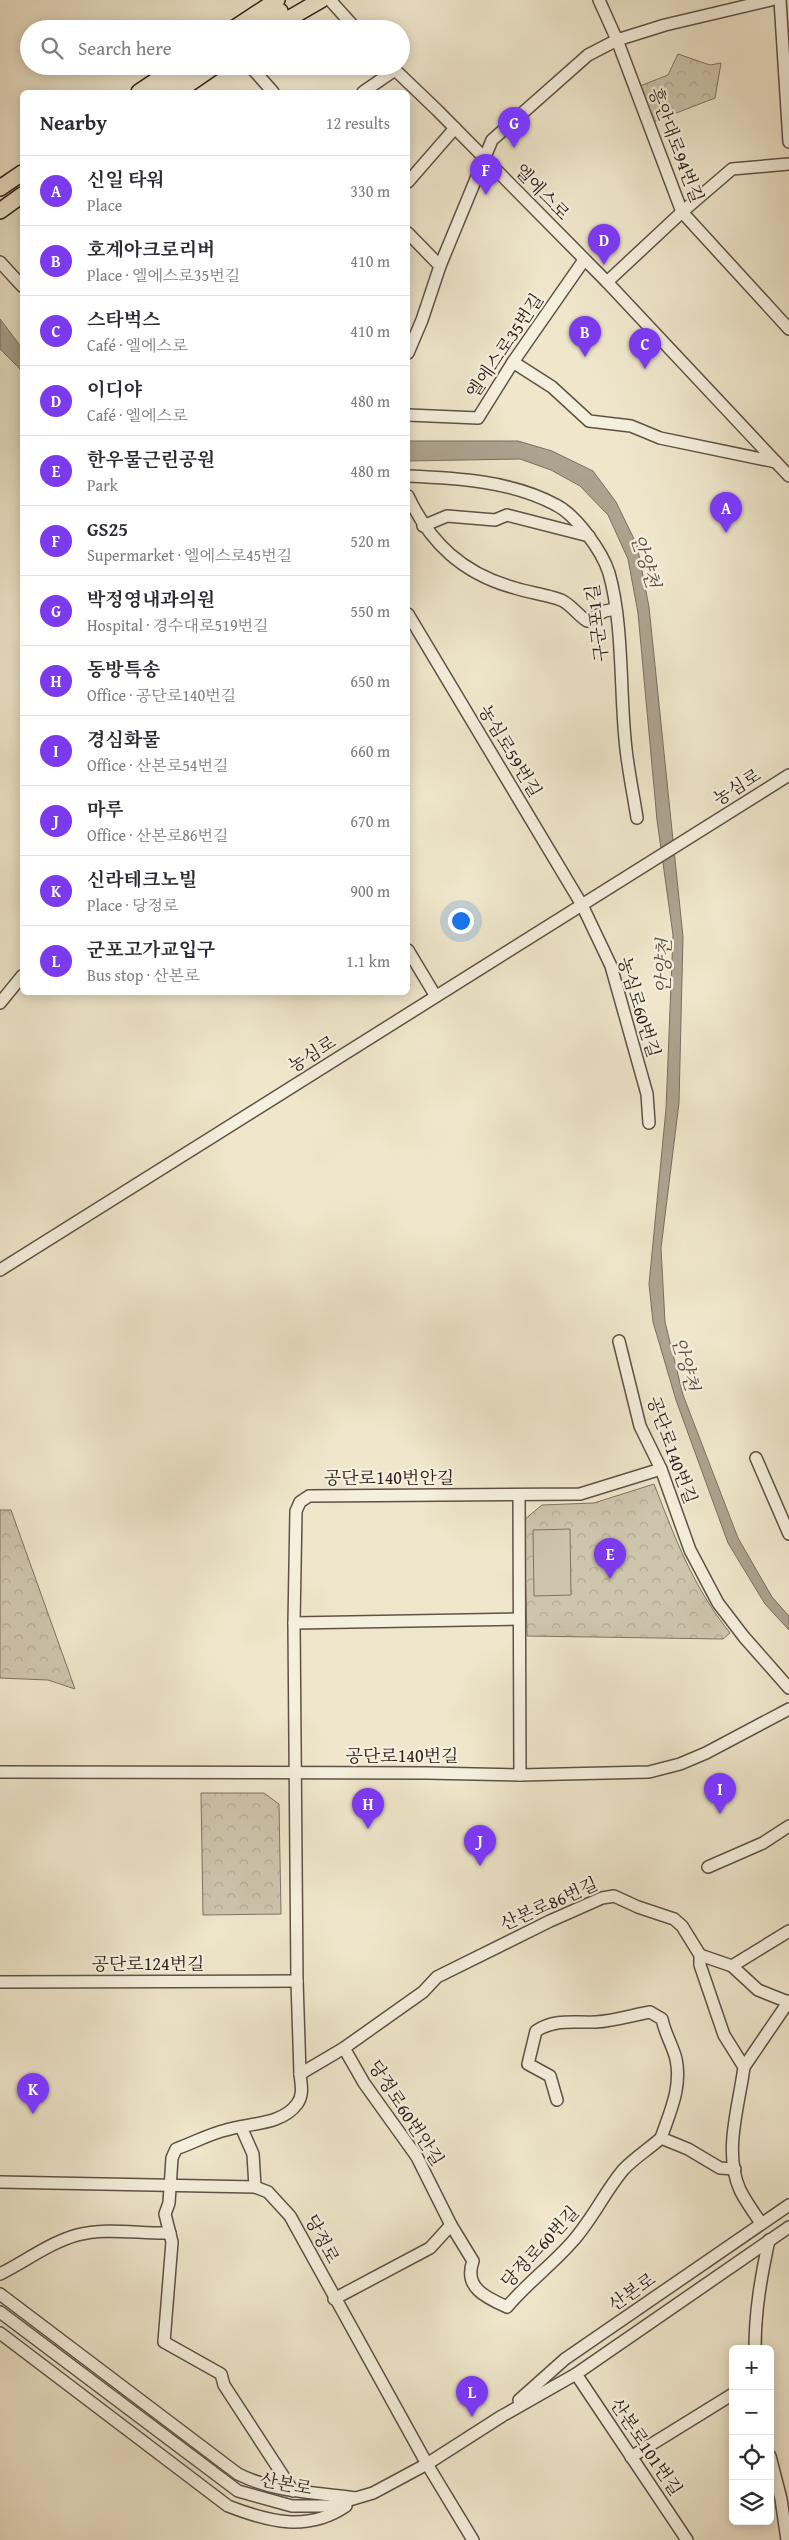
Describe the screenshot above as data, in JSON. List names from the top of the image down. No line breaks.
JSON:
{"streets":{"street":["흥안대로94번길","엘에스로","엘에스로35번길","구군포1길","농심로59번길","농심로","농심로60번길","공단로140번길","공단로140번안길","산본로86번길","공단로124번길","당정로60번안길","당정로","당정로60번길","산본로","산본로101번길"]},"crossings":[["엘에스로","엘에스로35번길"],["농심로59번길","농심로"],["농심로59번길","농심로60번길"],["농심로","농심로60번길"],["공단로140번길","공단로140번안길"],["공단로140번안길","산본로86번길"],["공단로140번안길","공단로124번길"],["산본로86번길","당정로60번안길"],["당정로60번안길","당정로60번길"],["당정로","산본로"],["산본로","산본로101번길"]],"water":["안양천"],"page":{"search":"Search here","heading":["Nearby","12 results"],"pins":["G","F","D","B","C","A","E","I","H","J","K","L"],"list":[{"mark":"A","name":"신일 타워","note":"Place","value":"330 m"},{"mark":"B","name":"호계아크로리버","note":"Place · 엘에스로35번길","value":"410 m"},{"mark":"C","name":"스타벅스","note":"Café · 엘에스로","value":"410 m"},{"mark":"D","name":"이디야","note":"Café · 엘에스로","value":"480 m"},{"mark":"E","name":"한우물근린공원","note":"Park","value":"480 m"},{"mark":"F","name":"GS25","note":"Supermarket · 엘에스로45번길","value":"520 m"},{"mark":"G","name":"박정영내과의원","note":"Hospital · 경수대로519번길","value":"550 m"},{"mark":"H","name":"동방특송","note":"Office · 공단로140번길","value":"650 m"},{"mark":"I","name":"경심화물","note":"Office · 산본로54번길","value":"660 m"},{"mark":"J","name":"마루","note":"Office · 산본로86번길","value":"670 m"},{"mark":"K","name":"신라테크노빌","note":"Place · 당정로","value":"900 m"},{"mark":"L","name":"군포고가교입구","note":"Bus stop · 산본로","value":"1.1 km"}],"map_buttons":["+","−"]}}
